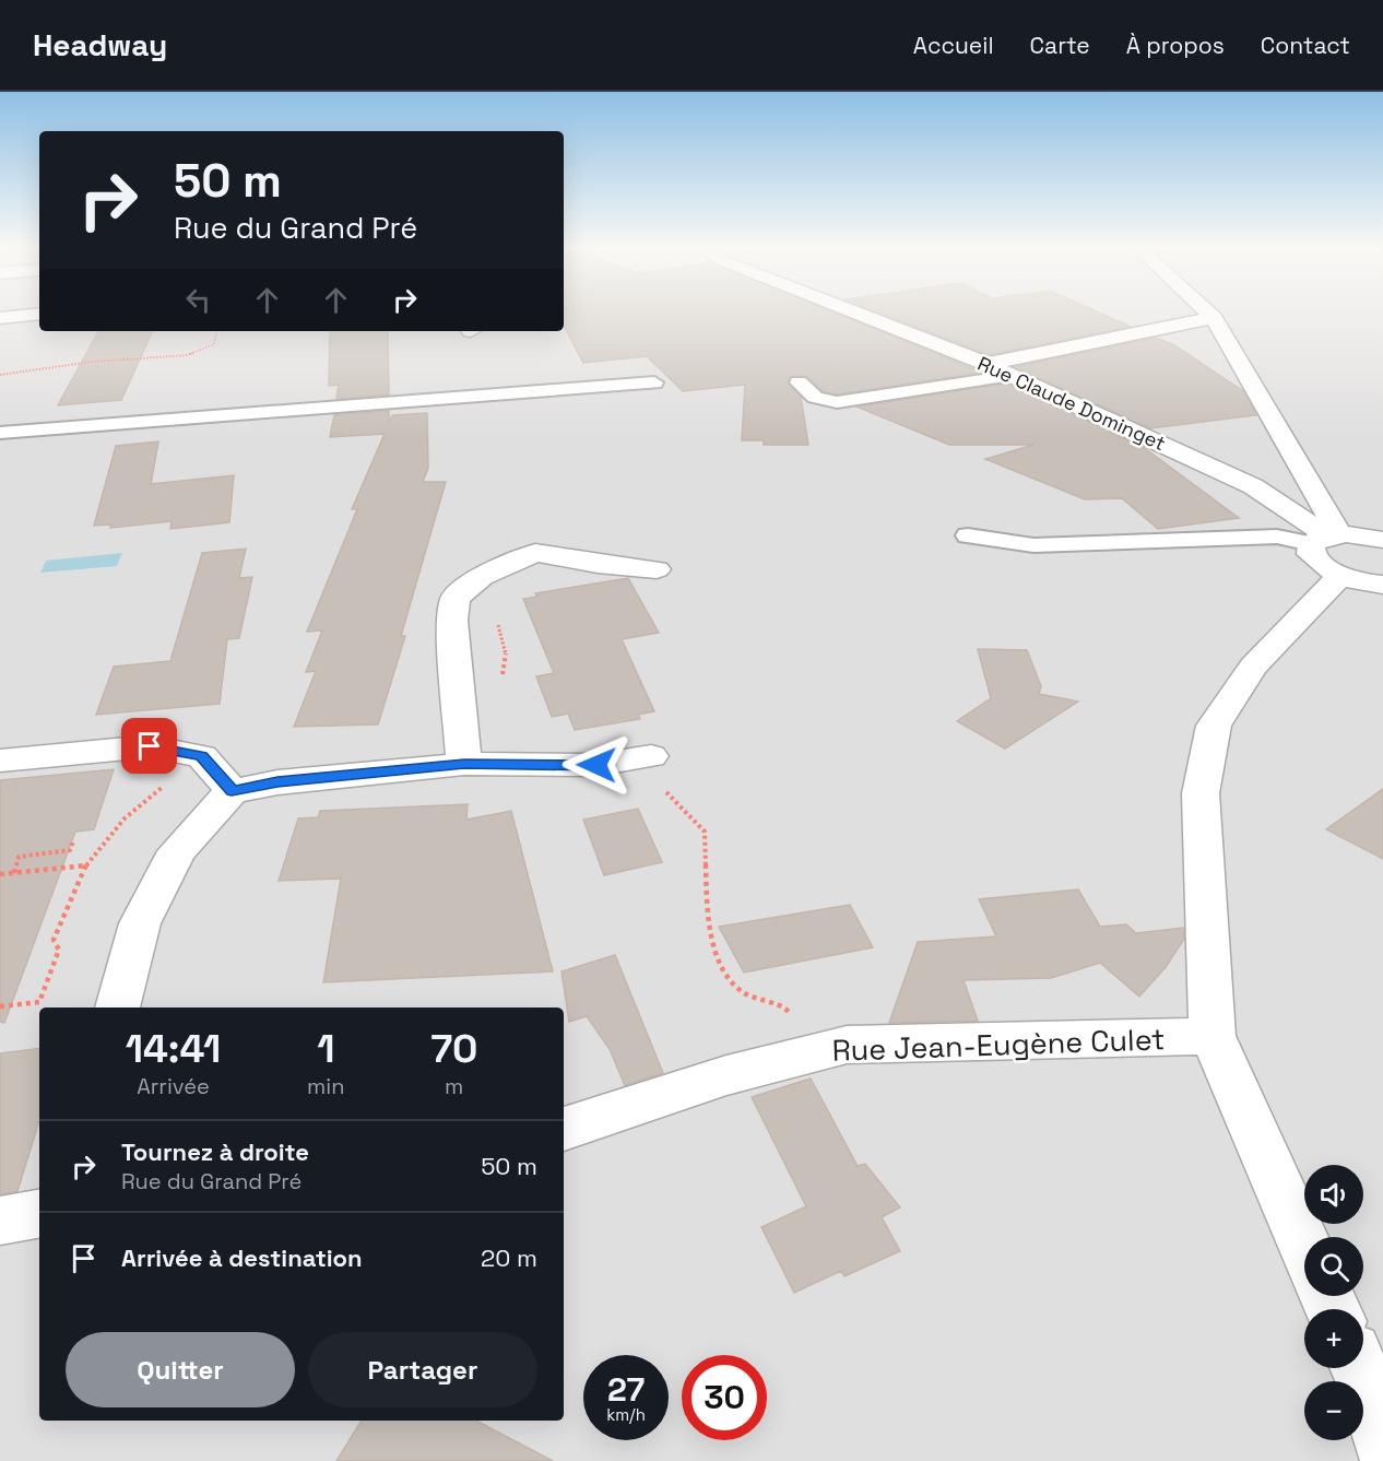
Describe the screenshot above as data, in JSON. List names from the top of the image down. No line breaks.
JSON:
{"streets":{"street":["Rue Claude Dominget","Rue Jean-Eugène Culet"]},"page":{"header":"Headway","nav":["Accueil","Carte","À propos","Contact"],"turn":["50 m","Rue du Grand Pré"],"eta":["14:41","Arrivée","1","min","70","m"],"list":[{"name":"Tournez à droite","note":"Rue du Grand Pré","value":"50 m"},{"name":"Arrivée à destination","value":"20 m"}],"map_buttons":["+","−"],"buttons":["Quitter","Partager"],"speed":"27 km/h","limit":"30"}}
